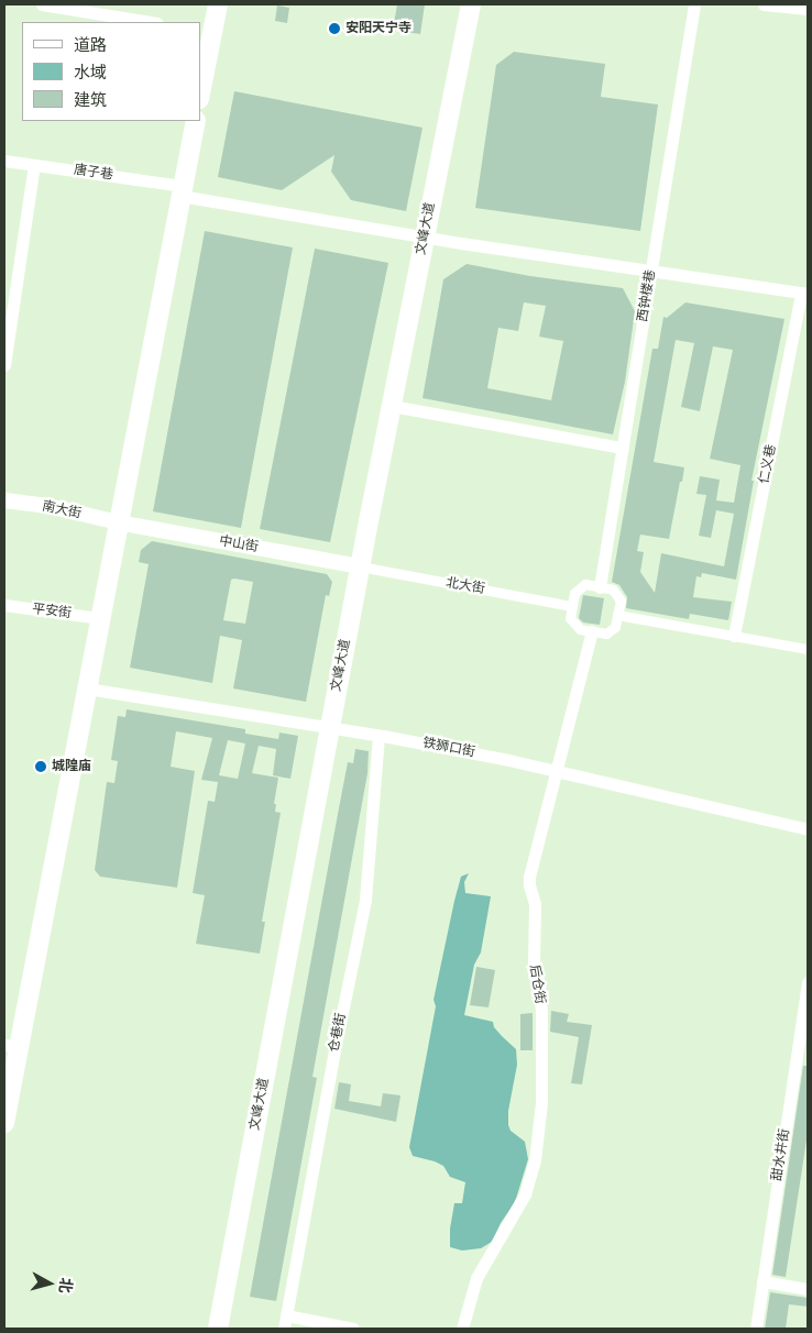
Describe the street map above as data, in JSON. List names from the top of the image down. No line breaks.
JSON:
{"streets":{"main road":["文峰大道"],"street":["唐子巷","西钟楼巷","仁义巷","南大街","中山街","北大街","平安街","铁狮口街","后仓街","仓巷街","甜水井街"]},"crossings":[["唐子巷","文峰大道"],["唐子巷","西钟楼巷"],["唐子巷","仁义巷"],["文峰大道","中山街"],["文峰大道","北大街"],["文峰大道","铁狮口街"],["西钟楼巷","北大街"],["西钟楼巷","后仓街"],["南大街","中山街"],["中山街","北大街"],["北大街","后仓街"],["铁狮口街","后仓街"],["铁狮口街","仓巷街"]],"places":["安阳天宁寺","城隍庙"],"legend":["道路","水域","建筑"],"north":"right"}
